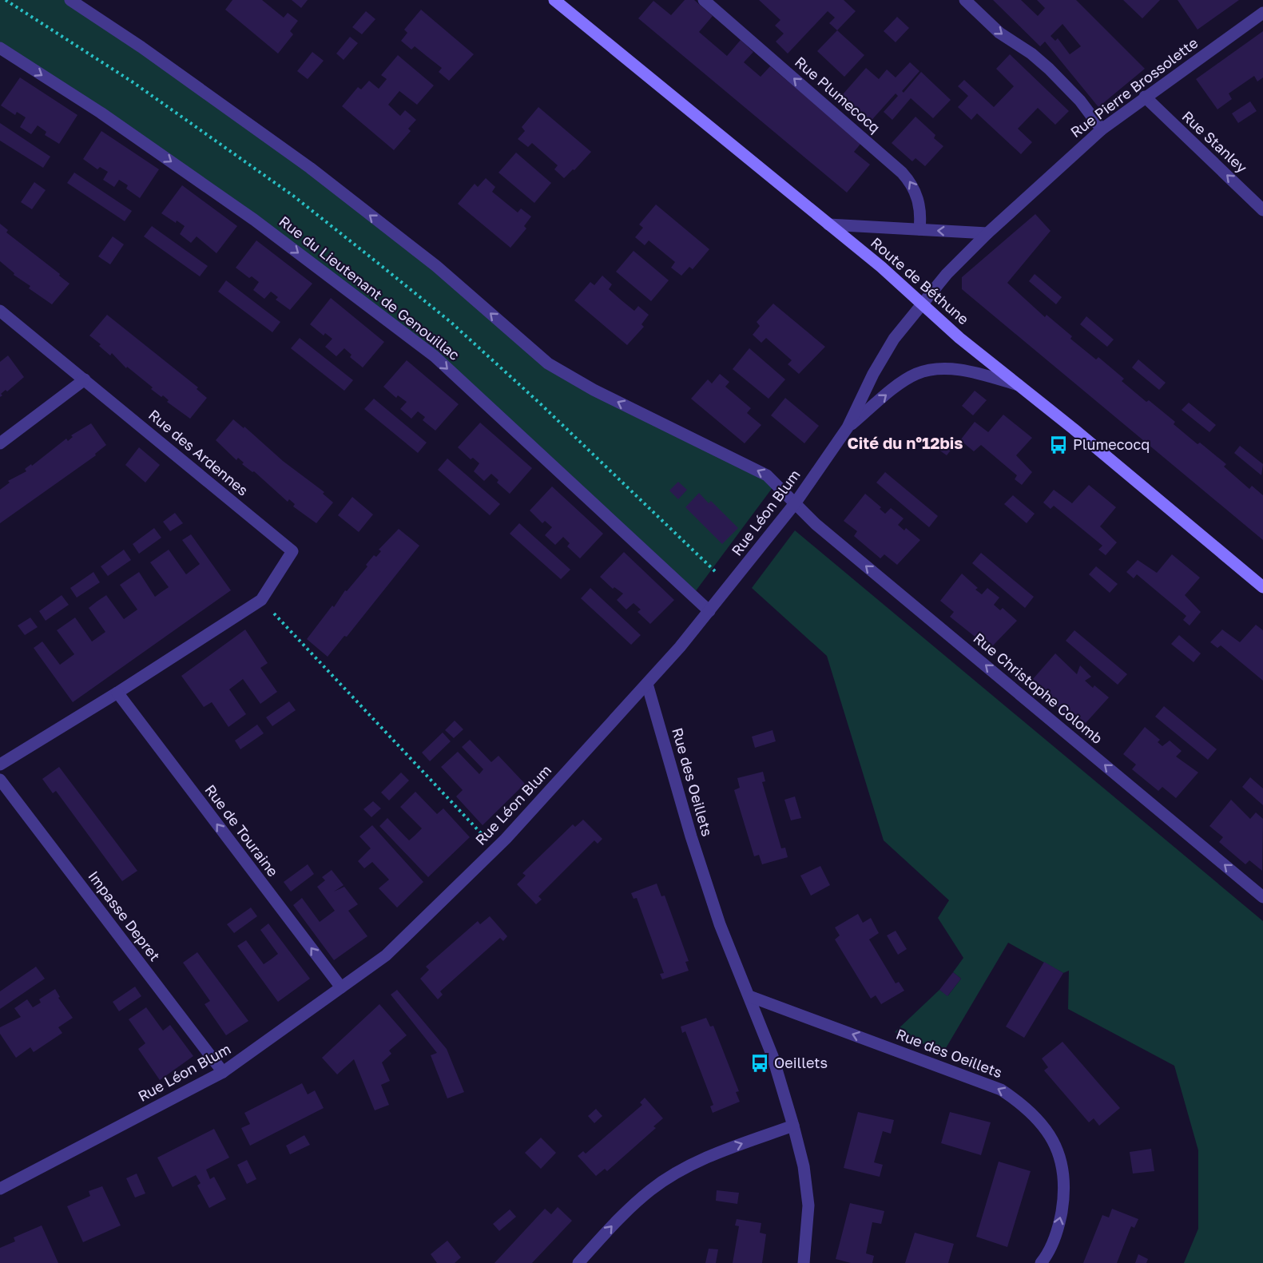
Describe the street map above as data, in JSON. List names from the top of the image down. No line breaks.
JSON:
{"streets":{"main road":["Route de Béthune"],"street":["Rue Pierre Brossolette","Rue Plumecocq","Rue Stanley","Rue du Lieutenant de Genouillac","Rue des Ardennes","Rue Léon Blum","Rue Christophe Colomb","Rue des Oeillets","Rue de Touraine","Impasse Depret"]},"crossings":[["Rue Pierre Brossolette","Rue Stanley"],["Rue Pierre Brossolette","Route de Béthune"],["Rue Pierre Brossolette","Rue Léon Blum"],["Route de Béthune","Rue Léon Blum"],["Rue du Lieutenant de Genouillac","Rue Léon Blum"],["Rue Léon Blum","Rue Christophe Colomb"],["Rue Léon Blum","Rue des Oeillets"],["Rue Léon Blum","Rue de Touraine"],["Rue Léon Blum","Impasse Depret"]],"one_way":["Rue Plumecocq","Rue Stanley","Rue Christophe Colomb","Rue des Oeillets","Rue de Touraine"],"districts":["Cité du n°12bis"],"places":{"bus stop":["Plumecocq","Oeillets"]}}
